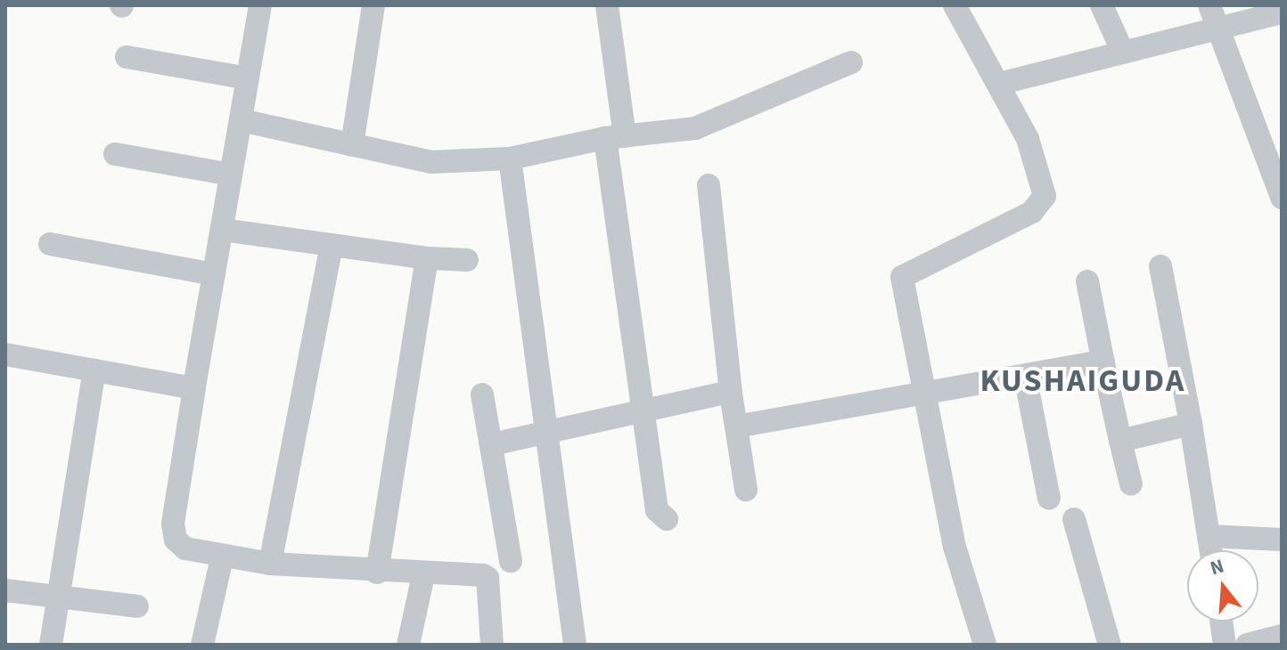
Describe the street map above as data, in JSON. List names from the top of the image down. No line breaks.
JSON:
{"districts":["KUSHAIGUDA"],"north":"top"}
